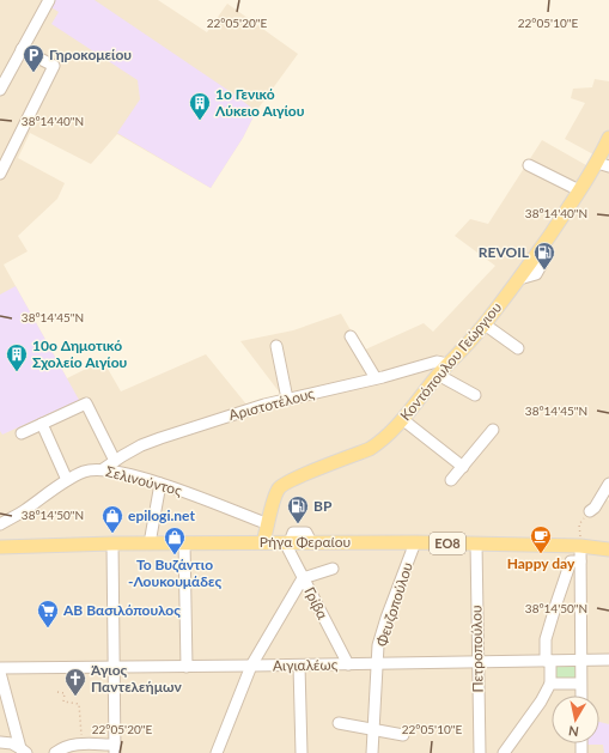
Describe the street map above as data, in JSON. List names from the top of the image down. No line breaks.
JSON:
{"streets":{"main road":["Κοντόπουλου Γεώργιου","Ρήγα Φεραίου","ΕΟ8"],"street":["Αριστοτέλους","Σελινούντος","Γρίβα","Φευζοπούλου","Πετροπούλου","Αιγιαλέως"]},"crossings":[["Κοντόπουλου Γεώργιου","Αριστοτέλους"],["Κοντόπουλου Γεώργιου","Σελινούντος"],["Κοντόπουλου Γεώργιου","Ρήγα Φεραίου"],["Αριστοτέλους","Σελινούντος"],["Ρήγα Φεραίου","Γρίβα"],["Ρήγα Φεραίου","Φευζοπούλου"],["Ρήγα Φεραίου","Πετροπούλου"],["Γρίβα","Αιγιαλέως"],["Φευζοπούλου","Αιγιαλέως"],["Πετροπούλου","Αιγιαλέως"]],"places":{"parking":["Γηροκομείου"],"building":["1o Γενικό Λύκειο Αιγίου","10o Δημοτικό Σχολείο Αιγίου"],"fuel station":["REVOIL","BP"],"shop":["epilogi.net","Το Βυζάντιο -Λουκουμάδες"],"cafe":["Happy day"],"supermarket":["ΑΒ Βασιλόπουλος"],"church":["Άγιος Παντελεήμων"]},"north":"bottom","coordinates":["22°05'10\"E","22°05'20\"E","38°14'40\"N","38°14'45\"N","38°14'50\"N"]}
